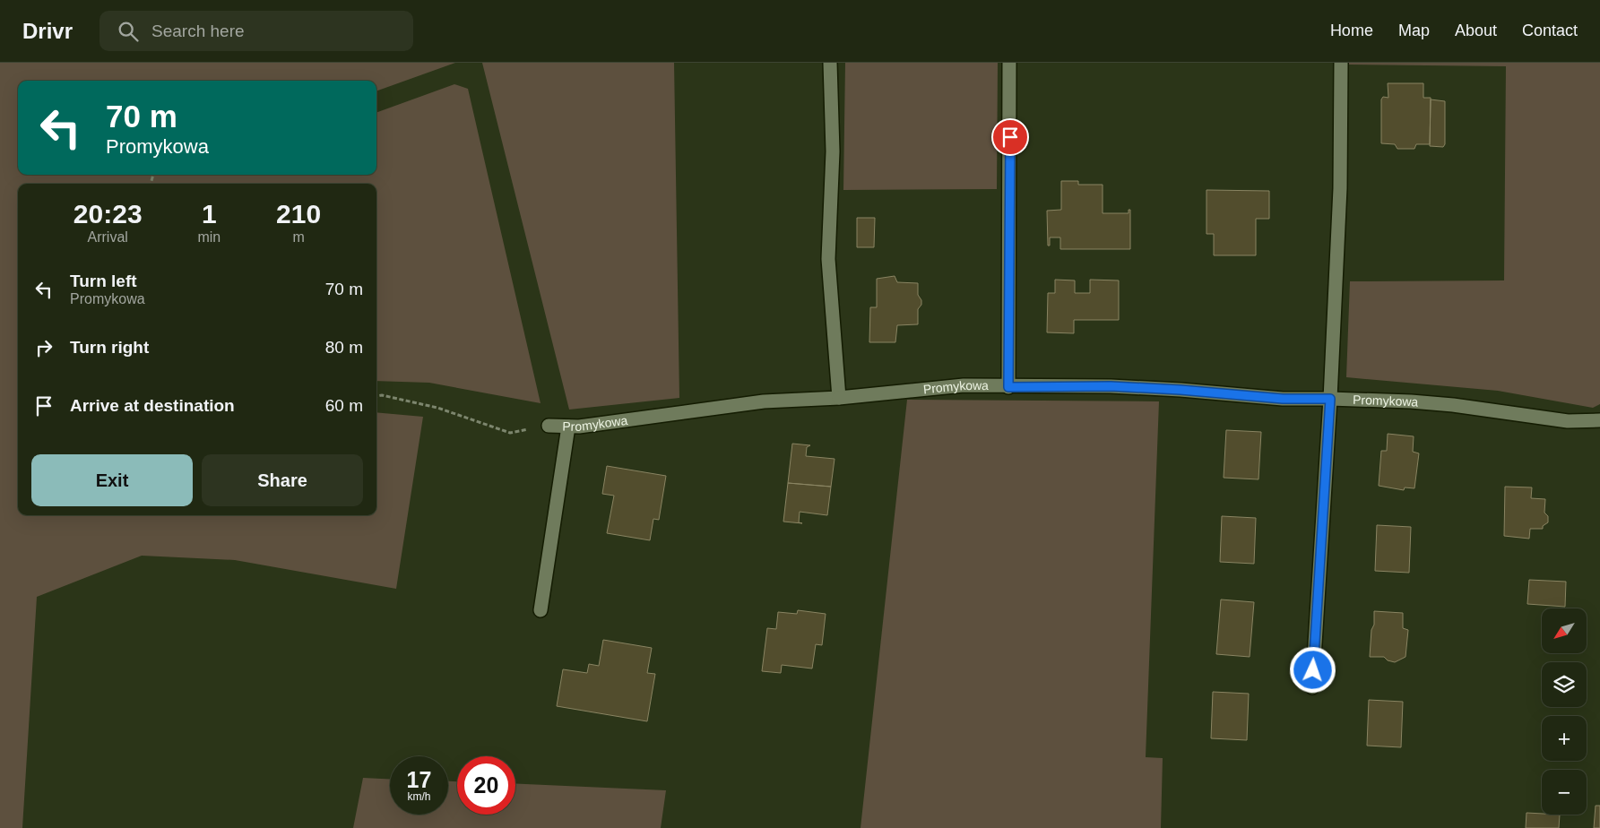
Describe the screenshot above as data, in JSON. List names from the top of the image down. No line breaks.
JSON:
{"streets":{"street":["Promykowa"]},"north":"bottom left","page":{"header":"Drivr","search":"Search here","nav":["Home","Map","About","Contact"],"turn":["70 m","Promykowa"],"eta":["20:23","Arrival","1","min","210","m"],"list":[{"name":"Turn left","note":"Promykowa","value":"70 m"},{"name":"Turn right","value":"80 m"},{"name":"Arrive at destination","value":"60 m"}],"buttons":["Exit","Share"],"map_buttons":["+","−"],"speed":"17 km/h","limit":"20"}}
